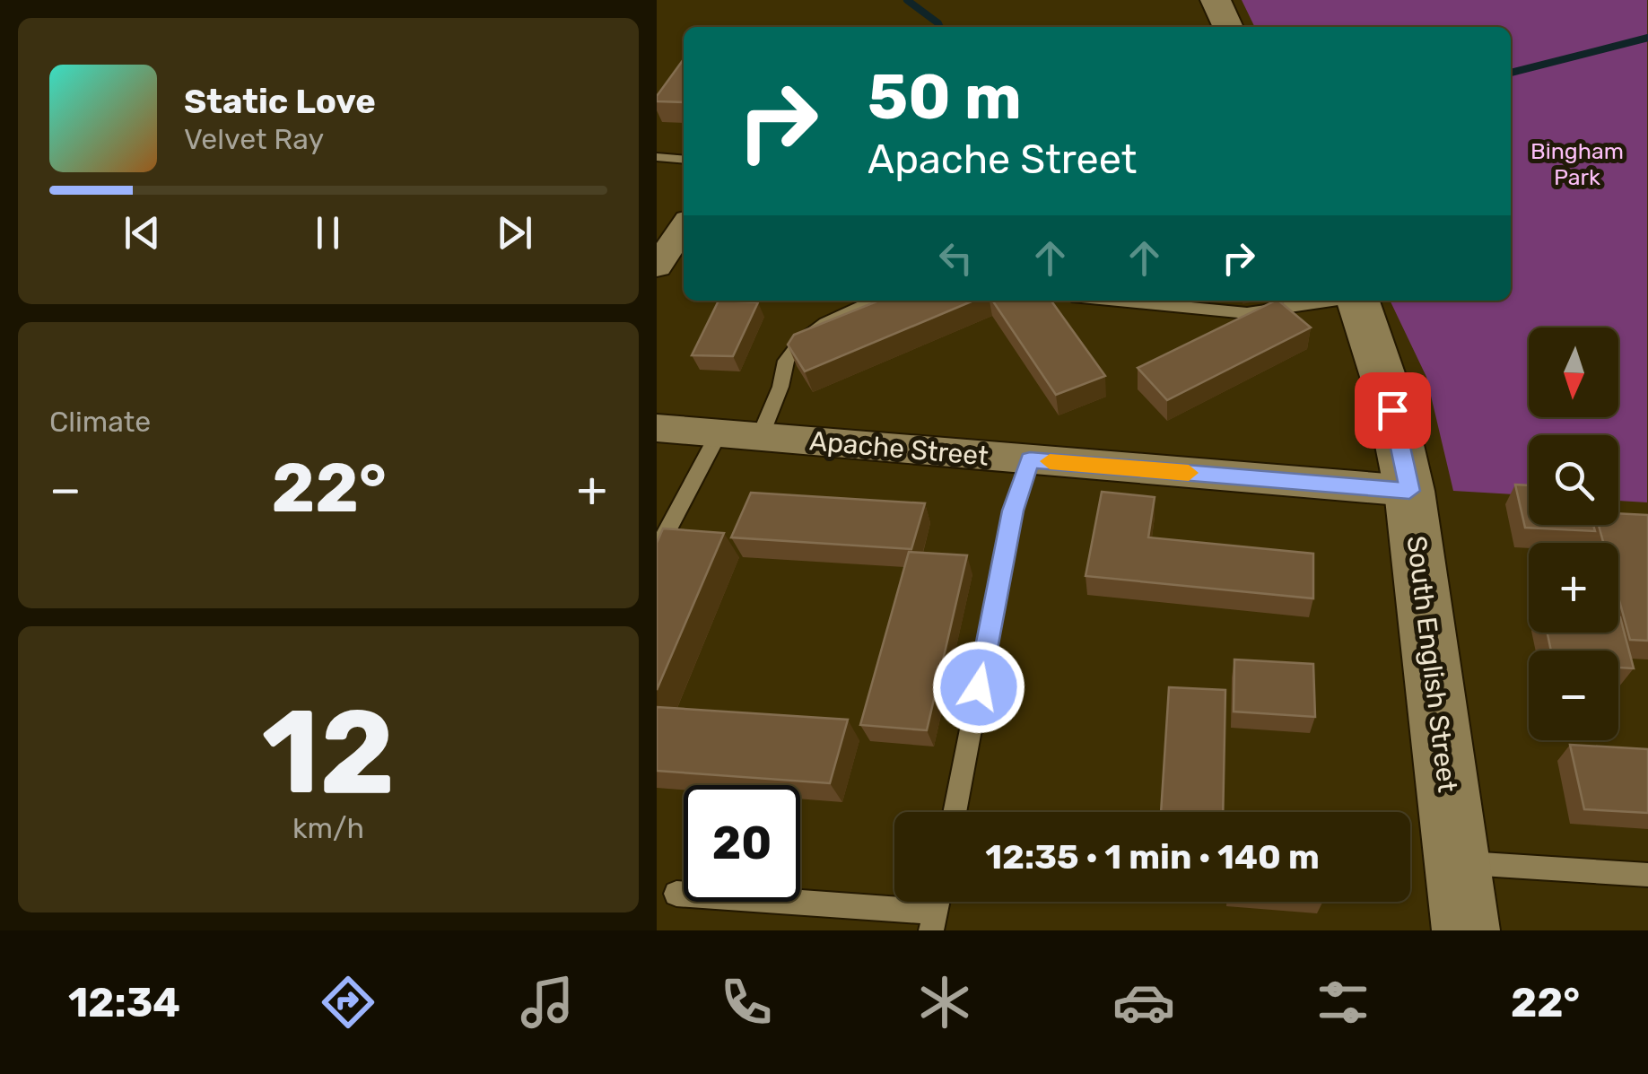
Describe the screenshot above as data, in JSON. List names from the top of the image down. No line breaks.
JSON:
{"streets":{"street":["Apache Street","South English Street"]},"crossings":[["Apache Street","South English Street"]],"parks":["Bingham Park"],"north":"bottom","page":{"turn":["50 m","Apache Street"],"song":["Static Love","Velvet Ray"],"tile":["Climate",["12","km/h"]],"map_buttons":["+","−"],"heat":["−","22°","+"],"limit":"20","trip":"12:35 · 1 min · 140 m","tabs":["12:34","22°"]}}
